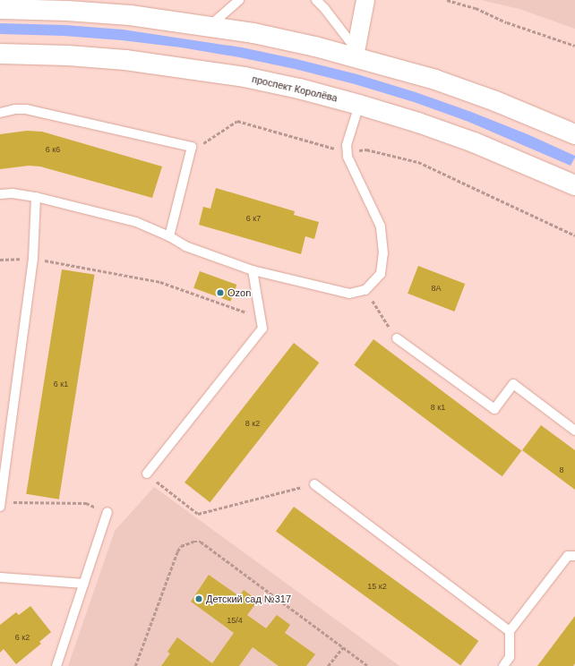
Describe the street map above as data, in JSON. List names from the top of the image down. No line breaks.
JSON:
{"streets":{"main road":["проспект Королёва"]},"places":["Ozon","Детский сад №317"],"house_numbers":["6 к6","6 к7","8А","6 к1","8 к1","8 к2","8","15 к2","15/4","6 к2"]}
